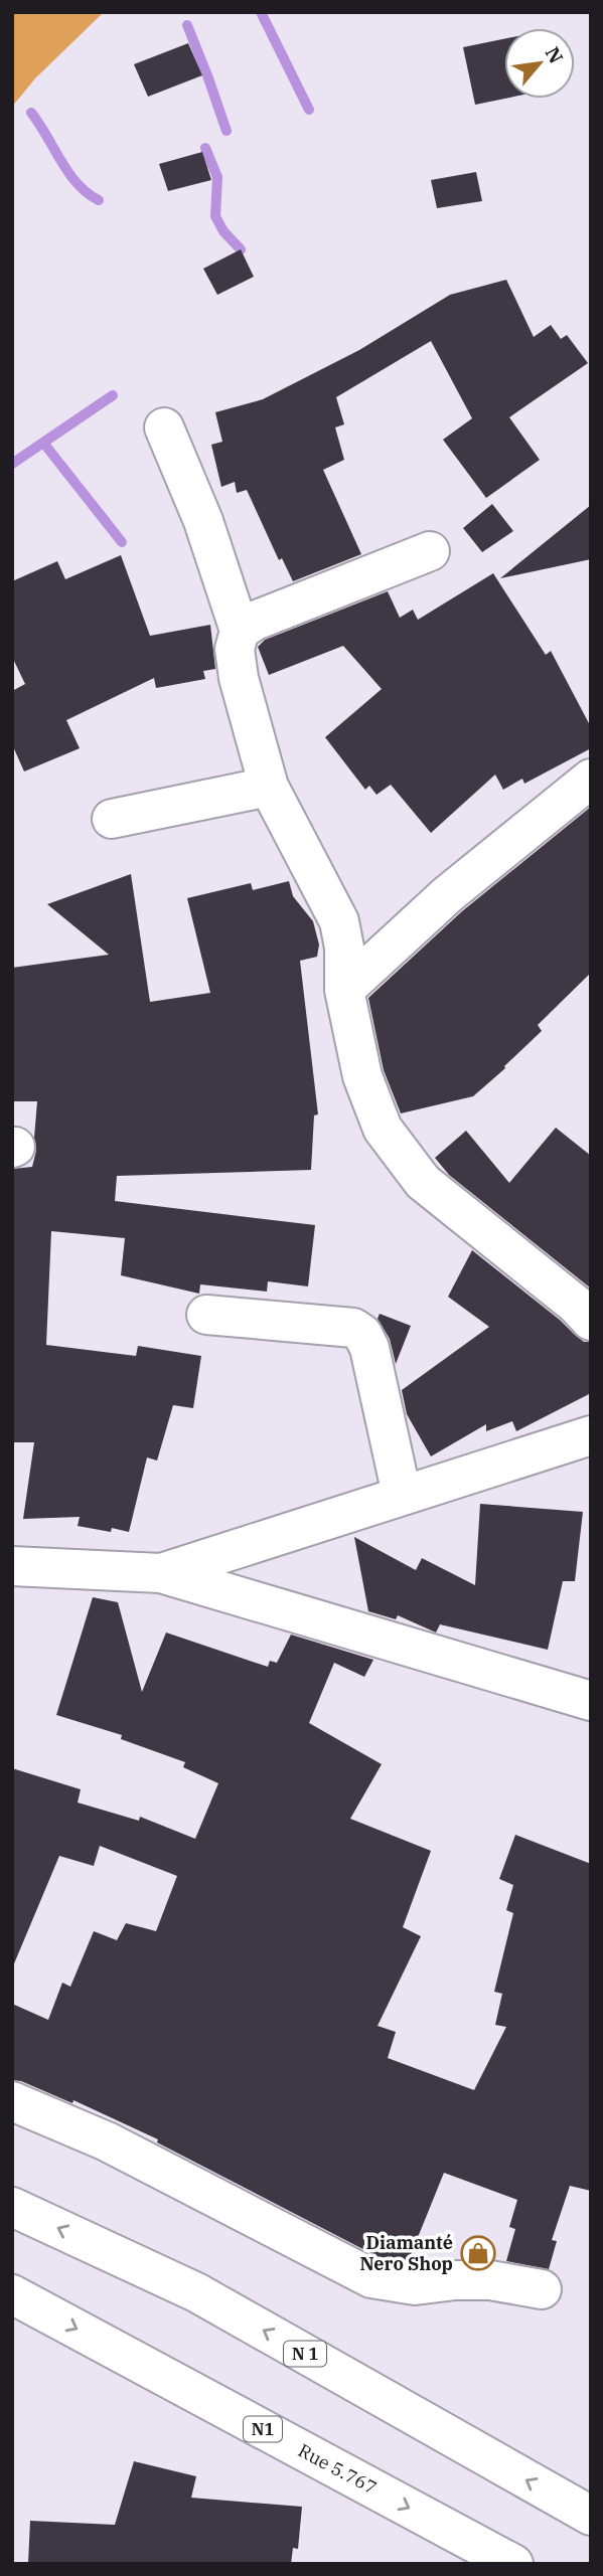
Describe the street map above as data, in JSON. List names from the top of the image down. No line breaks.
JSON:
{"streets":{"main road":["N 1","N1","Rue 5.767"]},"places":{"shop":["Diamanté Nero Shop"]},"north":"top right"}
